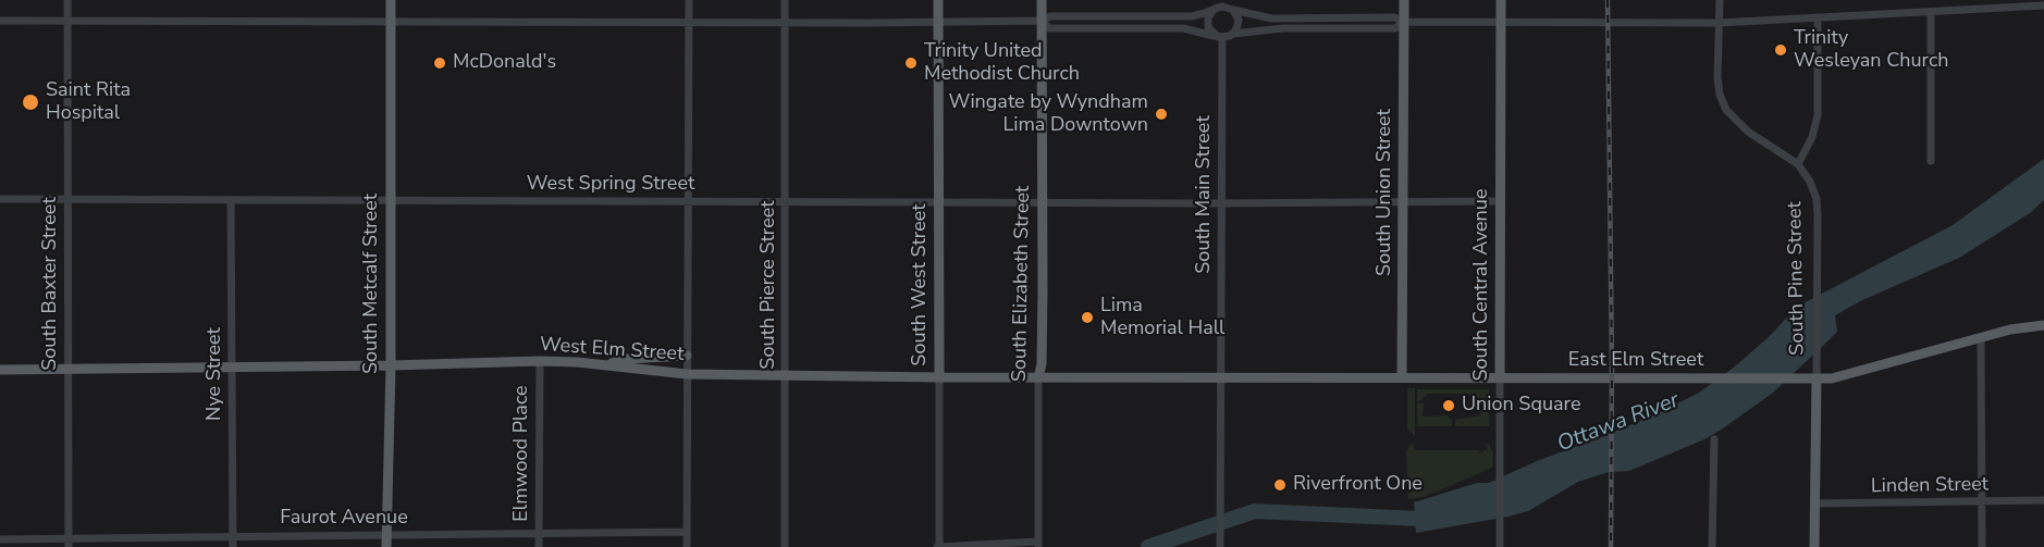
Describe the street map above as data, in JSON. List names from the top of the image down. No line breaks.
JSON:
{"streets":{"main road":["South Union Street","South Pine Street","South Metcalf Street","South Elizabeth Street","South West Street","South Central Avenue","West Elm Street","East Elm Street"],"street":["West Spring Street","South Main Street","South Baxter Street","South Pierce Street","Nye Street","Elmwood Place","Linden Street","Faurot Avenue"]},"crossings":[["West Spring Street","South Union Street"],["West Spring Street","South Main Street"],["West Spring Street","South Baxter Street"],["West Spring Street","South Metcalf Street"],["West Spring Street","South Elizabeth Street"],["West Spring Street","South Pierce Street"],["West Spring Street","South West Street"],["West Spring Street","South Central Avenue"],["West Spring Street","Nye Street"],["South Union Street","East Elm Street"],["South Main Street","West Elm Street"],["South Main Street","East Elm Street"],["South Pine Street","East Elm Street"],["South Pine Street","Linden Street"],["South Baxter Street","West Elm Street"],["South Baxter Street","Faurot Avenue"],["South Metcalf Street","West Elm Street"],["South Metcalf Street","Faurot Avenue"],["South Elizabeth Street","West Elm Street"],["South Pierce Street","West Elm Street"],["South West Street","West Elm Street"],["South Central Avenue","East Elm Street"],["West Elm Street","East Elm Street"],["West Elm Street","Nye Street"],["West Elm Street","Elmwood Place"],["Nye Street","Faurot Avenue"],["Elmwood Place","Faurot Avenue"]],"water":["Ottawa River"],"places":["Trinity Wesleyan Church","McDonald's","Trinity United Methodist Church","Saint Rita Hospital","Wingate by Wyndham Lima Downtown","Lima Memorial Hall","Union Square","Riverfront One"]}
